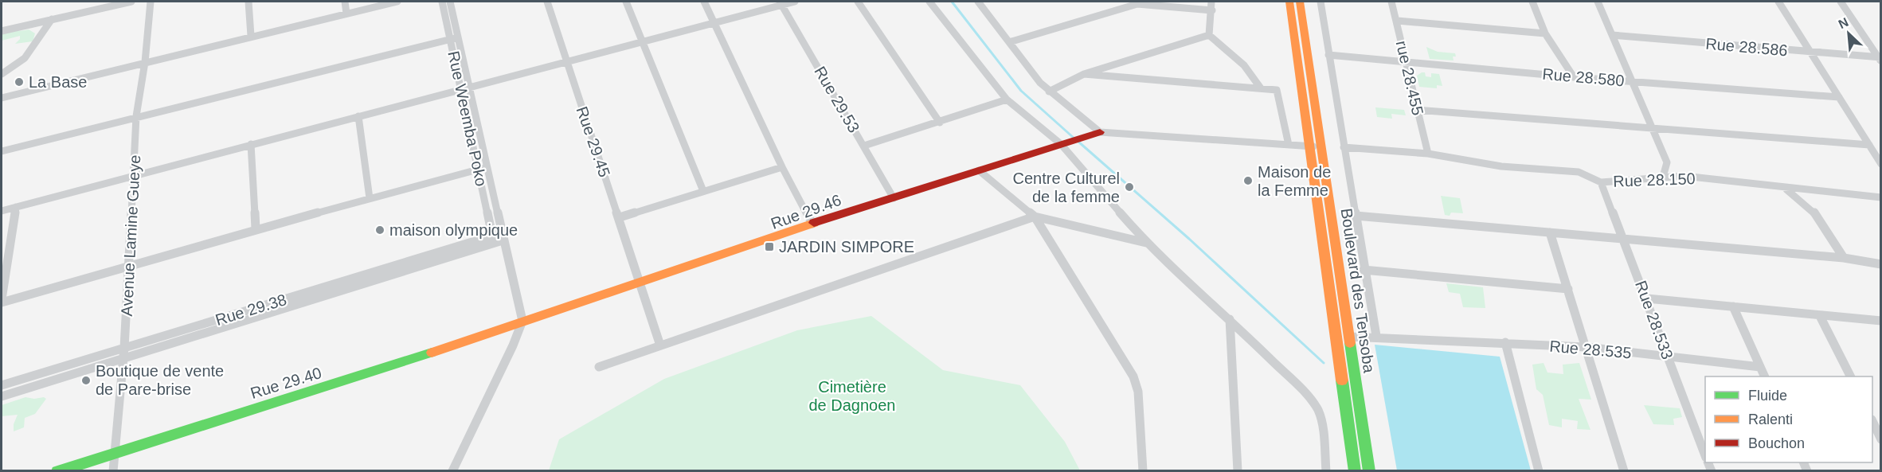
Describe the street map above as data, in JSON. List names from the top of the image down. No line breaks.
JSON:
{"streets":{"main road":["Rue 29.46","Boulevard des Tensoba","Rue 29.40"],"street":["Rue 28.586","Rue 28.580","rue 28.455","Rue 29.53","Rue Weemba Poko","Rue 29.45","Rue 28.150","Avenue Lamine Gueye","Rue 29.38","Rue 28.533","Rue 28.535"]},"crossings":[["Rue 28.580","rue 28.455"],["rue 28.455","Rue 28.150"],["Rue 29.53","Rue 29.46"],["Rue Weemba Poko","Rue 29.46"],["Rue Weemba Poko","Rue 29.38"],["Rue Weemba Poko","Rue 29.40"],["Rue 29.45","Rue 29.46"],["Rue 28.150","Rue 28.533"],["Rue 29.46","Rue 29.40"],["Avenue Lamine Gueye","Rue 29.38"],["Avenue Lamine Gueye","Rue 29.40"],["Boulevard des Tensoba","Rue 28.535"],["Rue 28.533","Rue 28.535"]],"parks":["Cimetière de Dagnoen"],"places":{"other":["La Base","Maison de la Femme","Centre Culturel de la femme","maison olympique","Boutique de vente de Pare-brise"],"transit":["JARDIN SIMPORE"]},"legend":["Fluide","Ralenti","Bouchon"],"north":"top left"}
